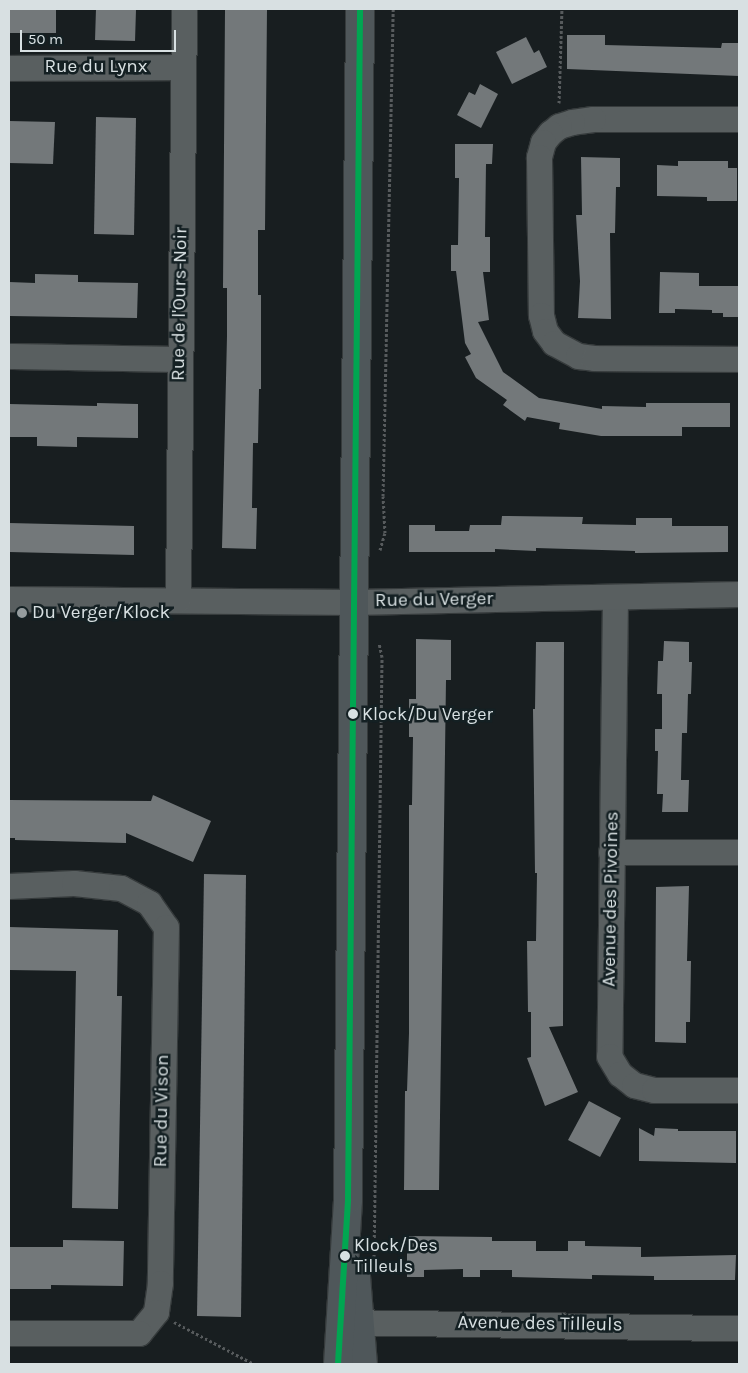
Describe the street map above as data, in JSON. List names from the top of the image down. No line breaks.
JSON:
{"streets":{"street":["Rue du Lynx","Rue de l'Ours-Noir","Rue du Verger","Avenue des Pivoines","Rue du Vison","Avenue des Tilleuls"]},"crossings":[["Rue du Lynx","Rue de l'Ours-Noir"],["Rue de l'Ours-Noir","Rue du Verger"],["Rue du Verger","Avenue des Pivoines"]],"places":["Du Verger/Klock","Klock/Du Verger","Klock/Des Tilleuls"],"scale_bar":"50 m"}
